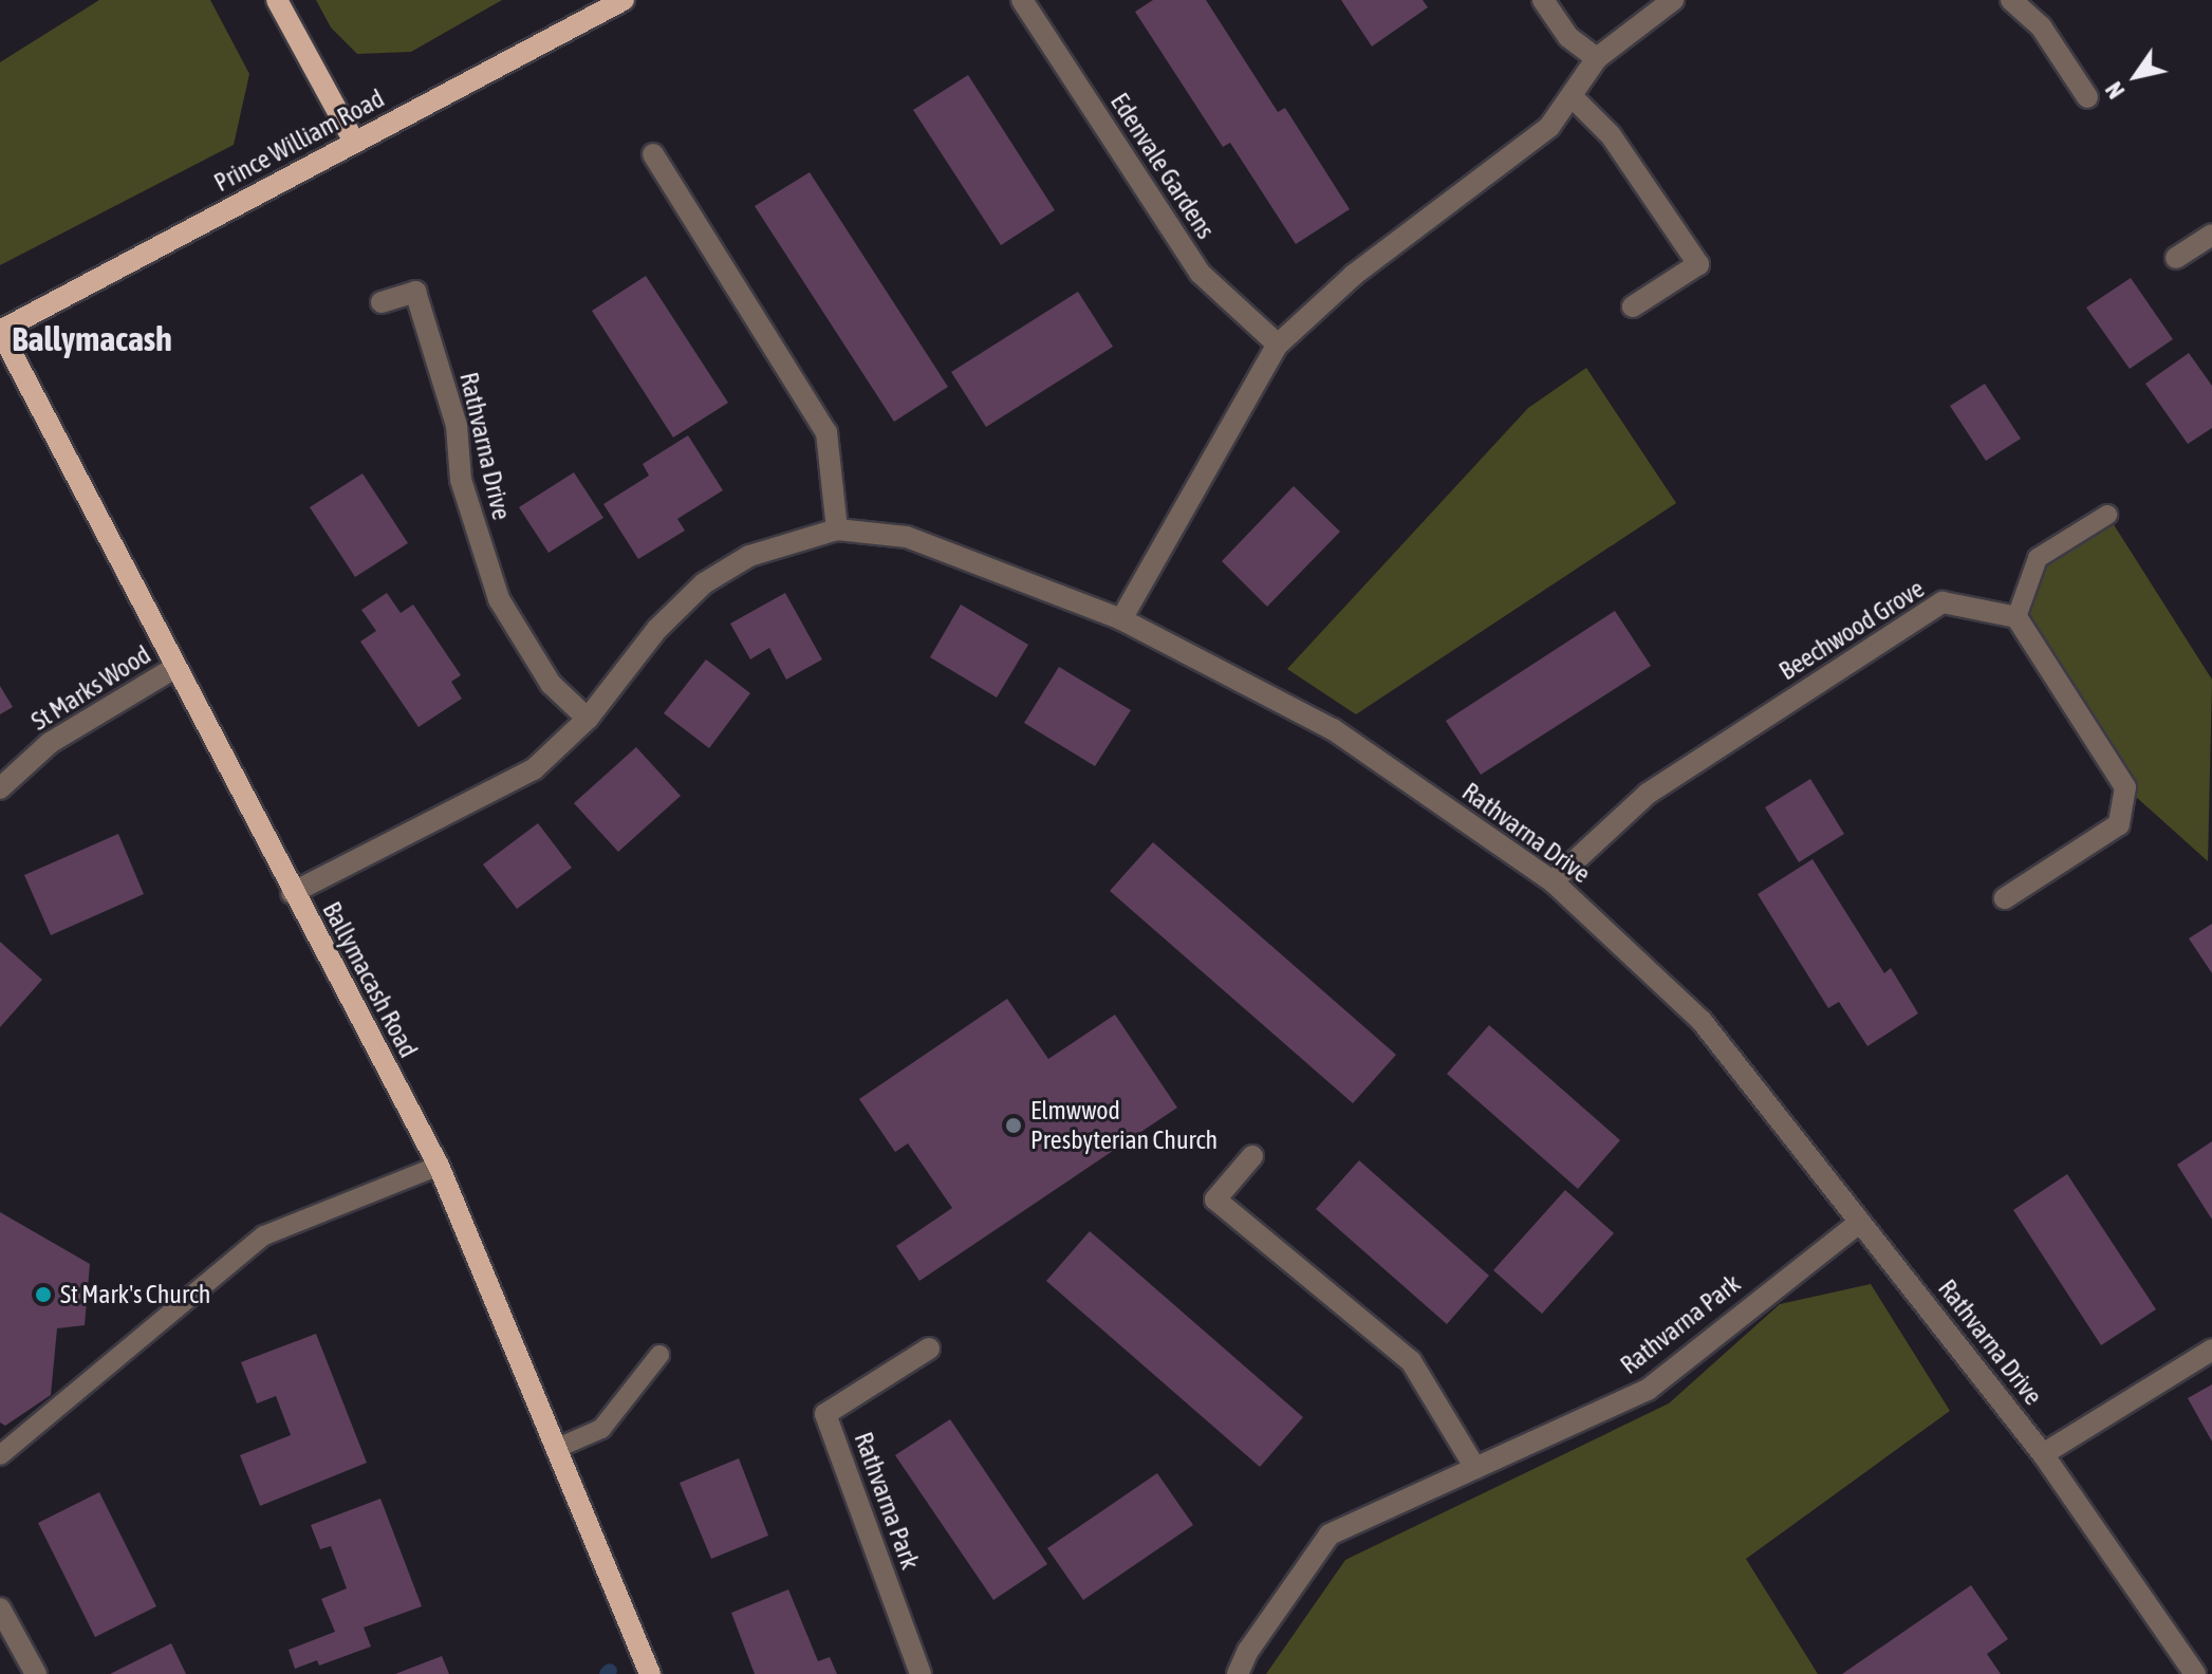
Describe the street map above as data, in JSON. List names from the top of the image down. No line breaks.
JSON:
{"streets":{"main road":["Prince William Road","Ballymacash Road"],"street":["Edenvale Gardens","Rathvarna Drive","Beechwood Grove","St Marks Wood","Rathvarna Park"]},"crossings":[["Prince William Road","Ballymacash Road"],["Rathvarna Drive","Beechwood Grove"],["Rathvarna Drive","Ballymacash Road"],["Rathvarna Drive","Rathvarna Park"],["St Marks Wood","Ballymacash Road"]],"districts":["Ballymacash"],"places":["Elmwwod Presbyterian Church","St Mark's Church"],"north":"bottom left"}
